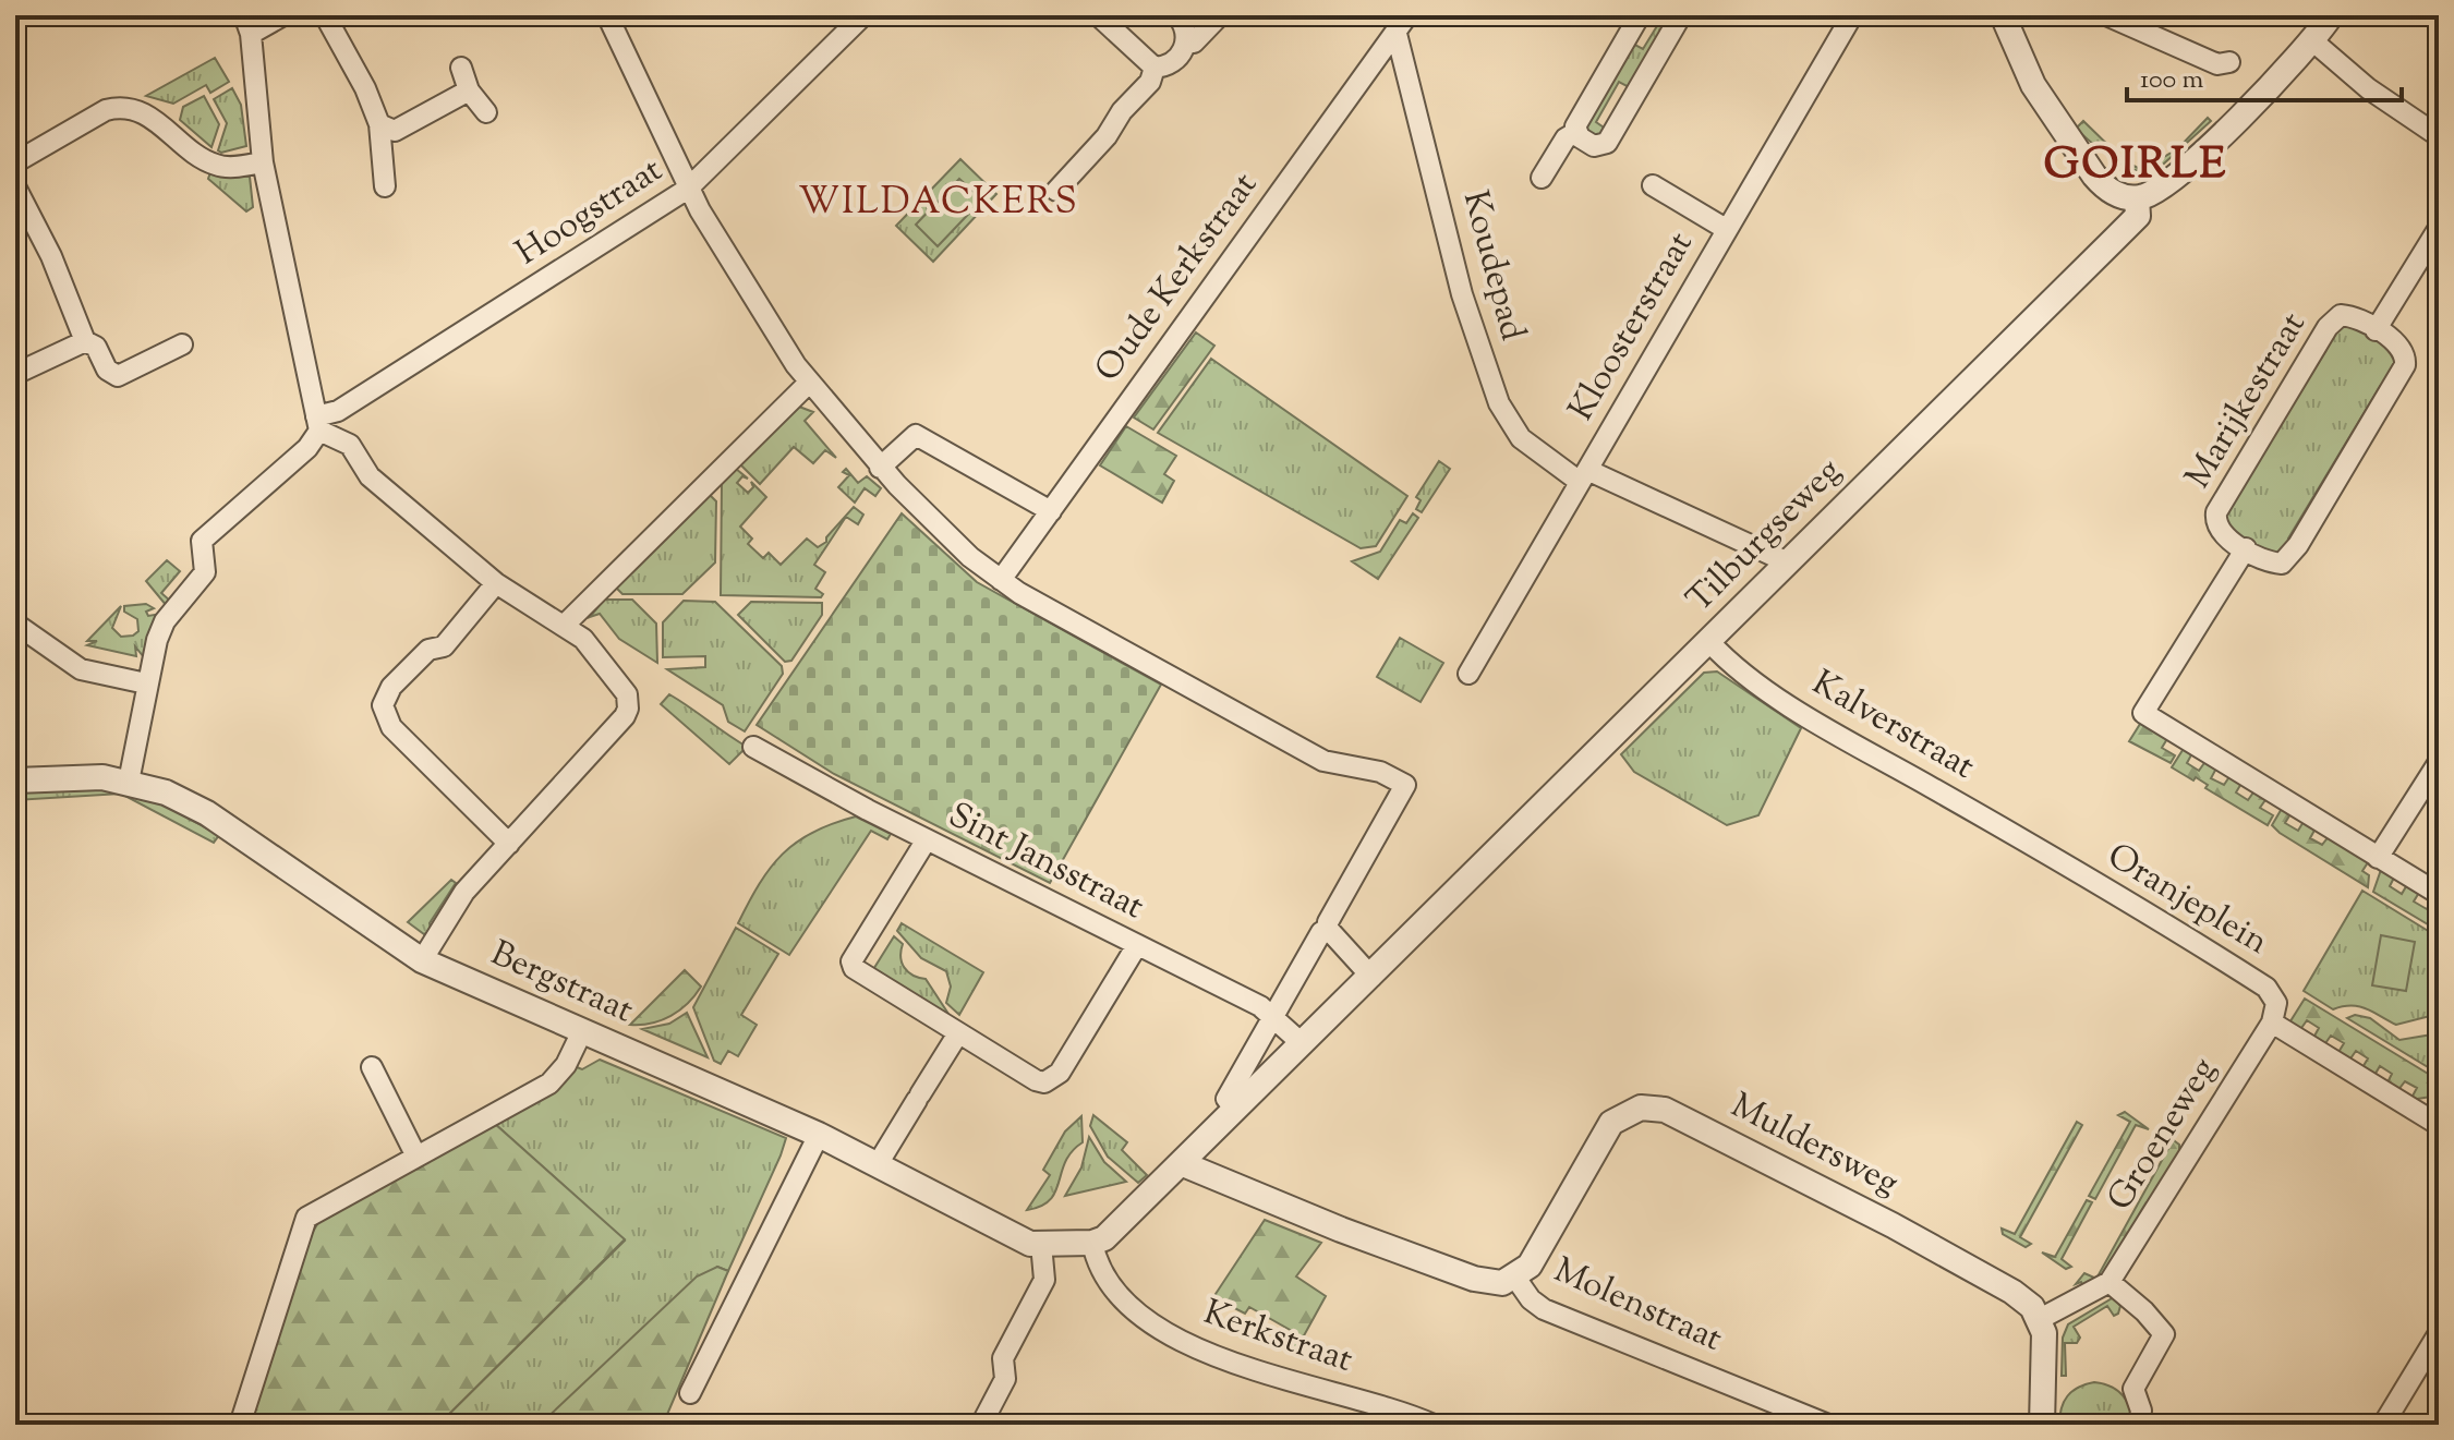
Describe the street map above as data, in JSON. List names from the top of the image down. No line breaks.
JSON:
{"streets":{"street":["Hoogstraat","Koudepad","Oude Kerkstraat","Kloosterstraat","Marijkestraat","Tilburgseweg","Kalverstraat","Sint Jansstraat","Oranjeplein","Bergstraat","Groeneweg","Muldersweg","Molenstraat","Kerkstraat"]},"crossings":[["Koudepad","Oude Kerkstraat"],["Koudepad","Kloosterstraat"],["Koudepad","Tilburgseweg"],["Tilburgseweg","Kalverstraat"],["Tilburgseweg","Sint Jansstraat"],["Tilburgseweg","Bergstraat"],["Tilburgseweg","Molenstraat"],["Tilburgseweg","Kerkstraat"],["Kalverstraat","Oranjeplein"],["Oranjeplein","Groeneweg"],["Bergstraat","Kerkstraat"],["Groeneweg","Muldersweg"],["Muldersweg","Molenstraat"]],"districts":["GOIRLE","WILDACKERS"],"scale_bar":"100 m"}
